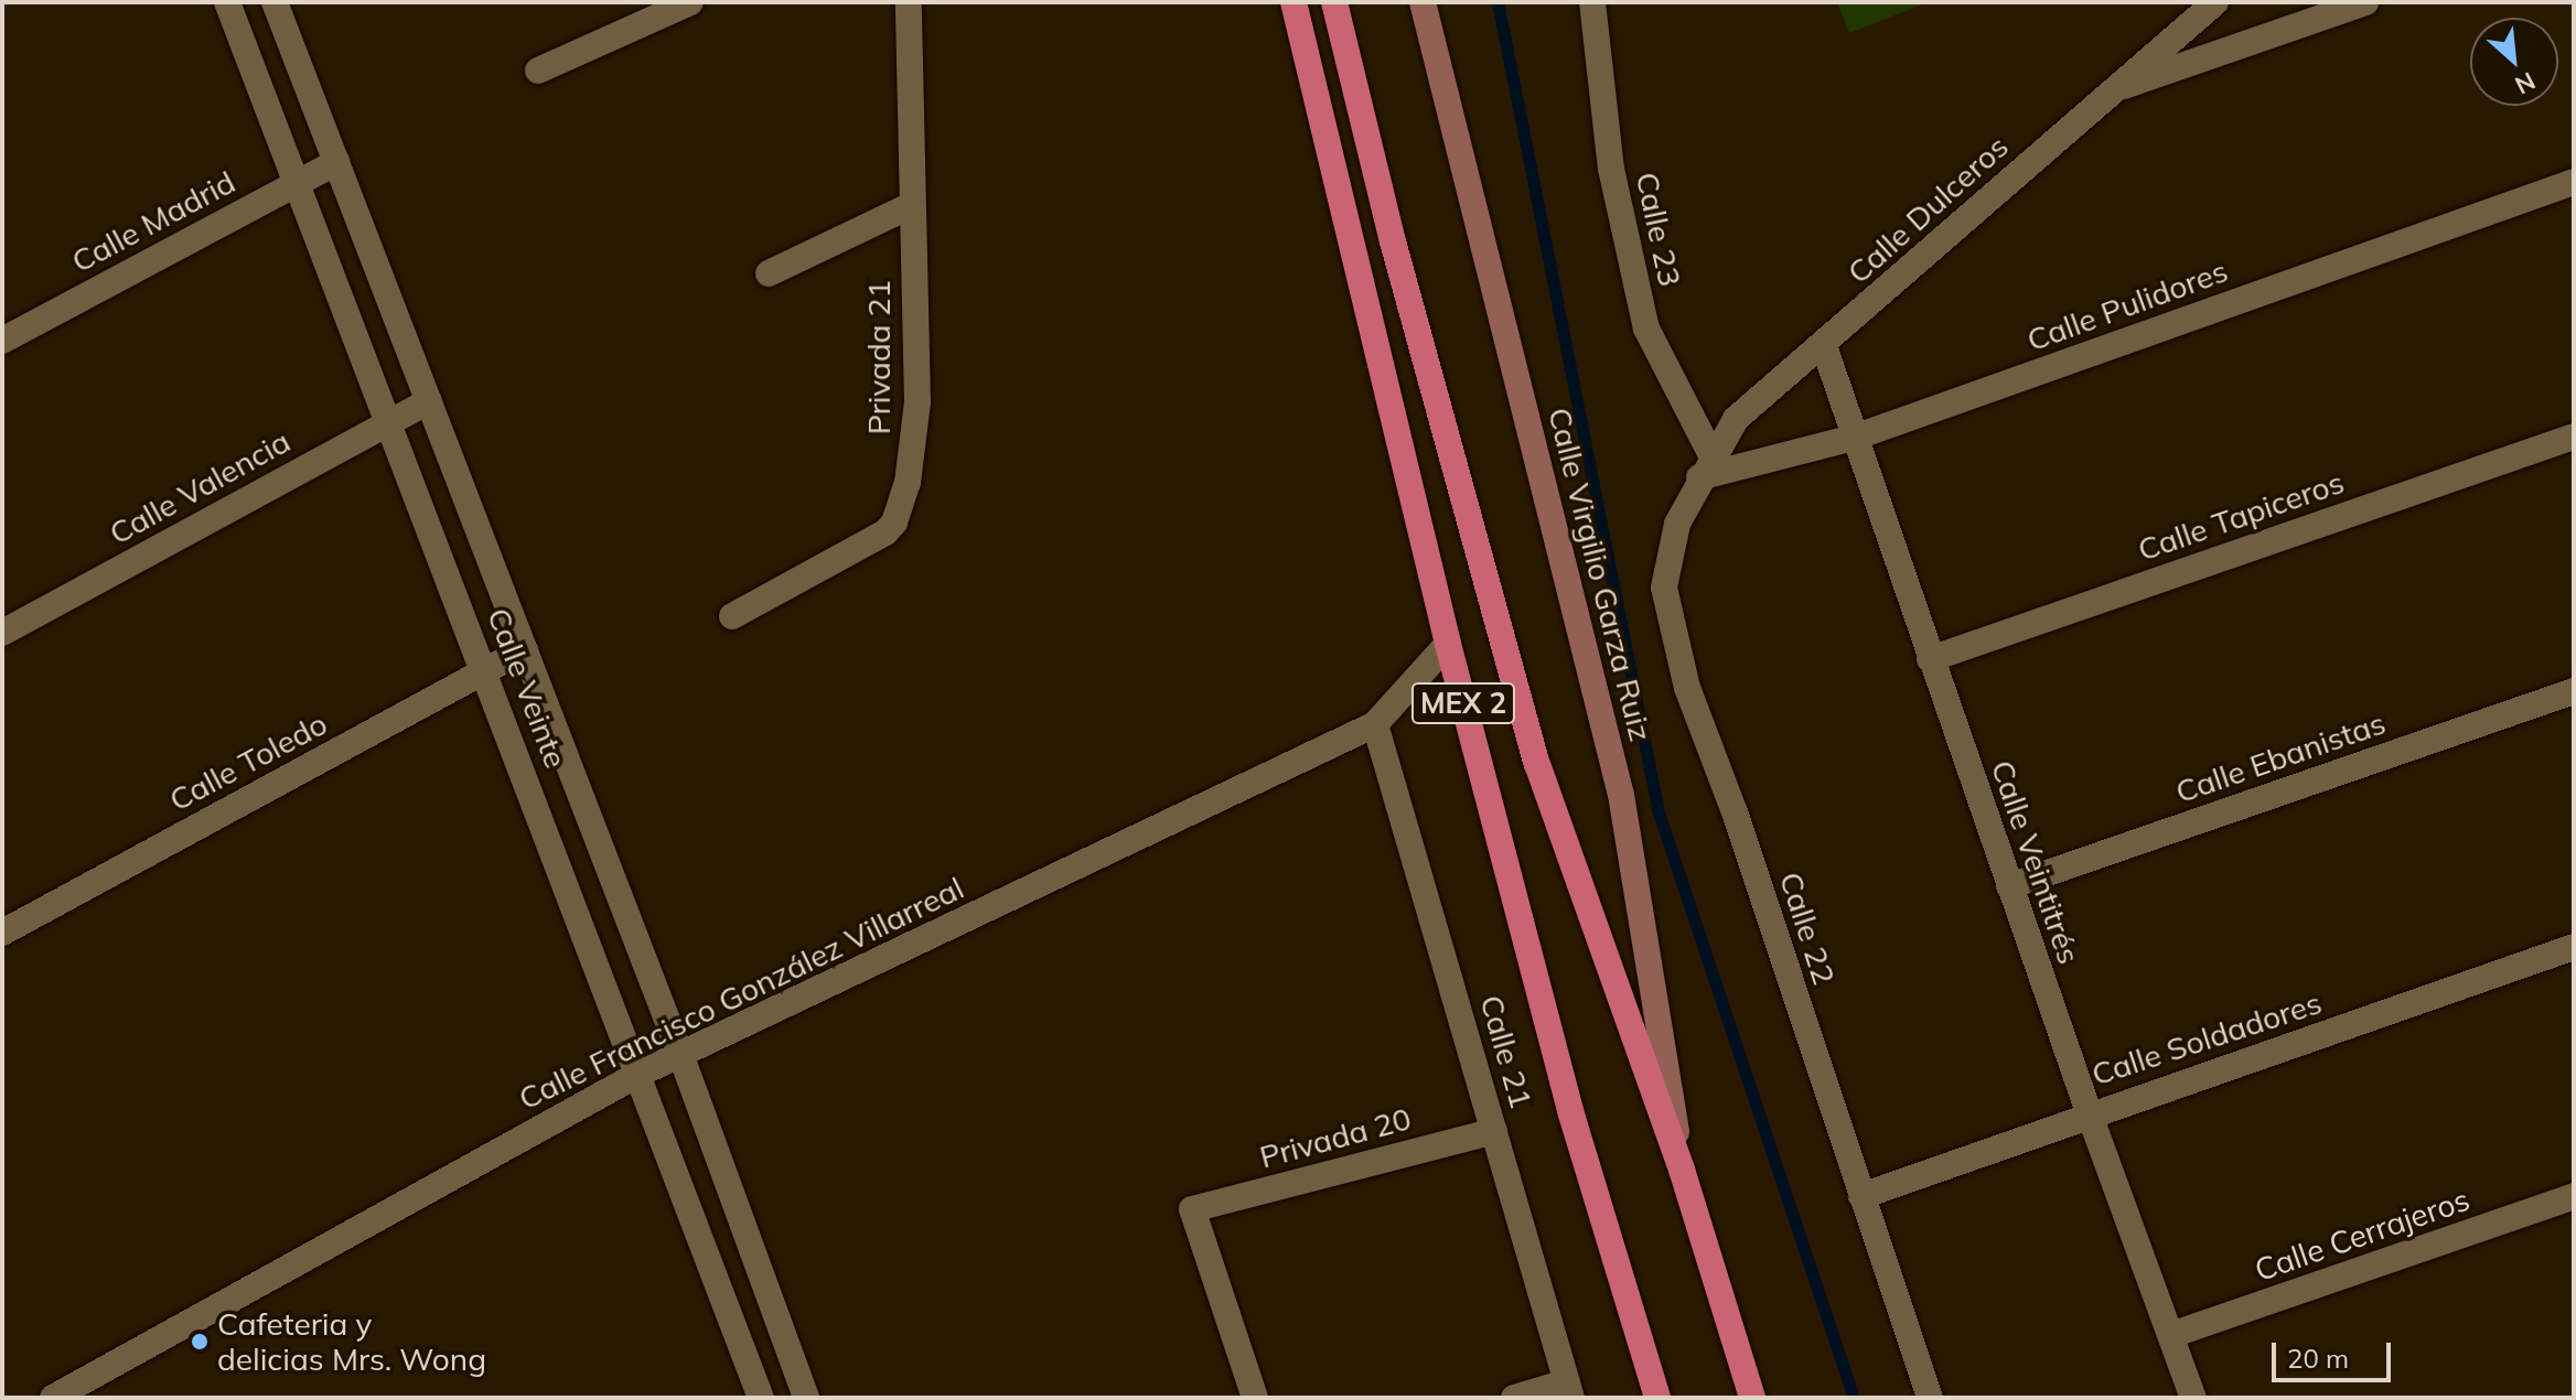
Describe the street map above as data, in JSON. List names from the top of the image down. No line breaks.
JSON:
{"streets":{"highway":["MEX 2"],"main road":["Calle Virgilio Garza Ruiz"],"street":["Calle Dulceros","Calle Madrid","Calle 23","Calle Pulidores","Privada 21","Calle Valencia","Calle Tapiceros","Calle Veinte","Calle Ebanistas","Calle Toledo","Calle Veintitrés","Calle 22","Calle Francisco González Villarreal","Calle Soldadores","Calle 21","Privada 20","Calle Cerrajeros"]},"crossings":[["Calle Dulceros","Calle 23"],["Calle Dulceros","Calle Pulidores"],["Calle Dulceros","Calle Veintitrés"],["Calle Dulceros","Calle 22"],["Calle Madrid","Calle Veinte"],["Calle 23","Calle Pulidores"],["Calle 23","Calle 22"],["Calle Pulidores","Calle Veintitrés"],["Calle Pulidores","Calle 22"],["Calle Valencia","Calle Veinte"],["Calle Tapiceros","Calle Veintitrés"],["Calle Virgilio Garza Ruiz","MEX 2"],["Calle Veinte","Calle Toledo"],["Calle Veinte","Calle Francisco González Villarreal"],["MEX 2","Calle Francisco González Villarreal"],["Calle Ebanistas","Calle Veintitrés"],["Calle Veintitrés","Calle Soldadores"],["Calle Veintitrés","Calle Cerrajeros"],["Calle 22","Calle Soldadores"],["Calle Francisco González Villarreal","Calle 21"],["Calle 21","Privada 20"]],"places":["Cafeteria y delicias Mrs. Wong"],"scale_bar":"20 m","north":"bottom right"}
